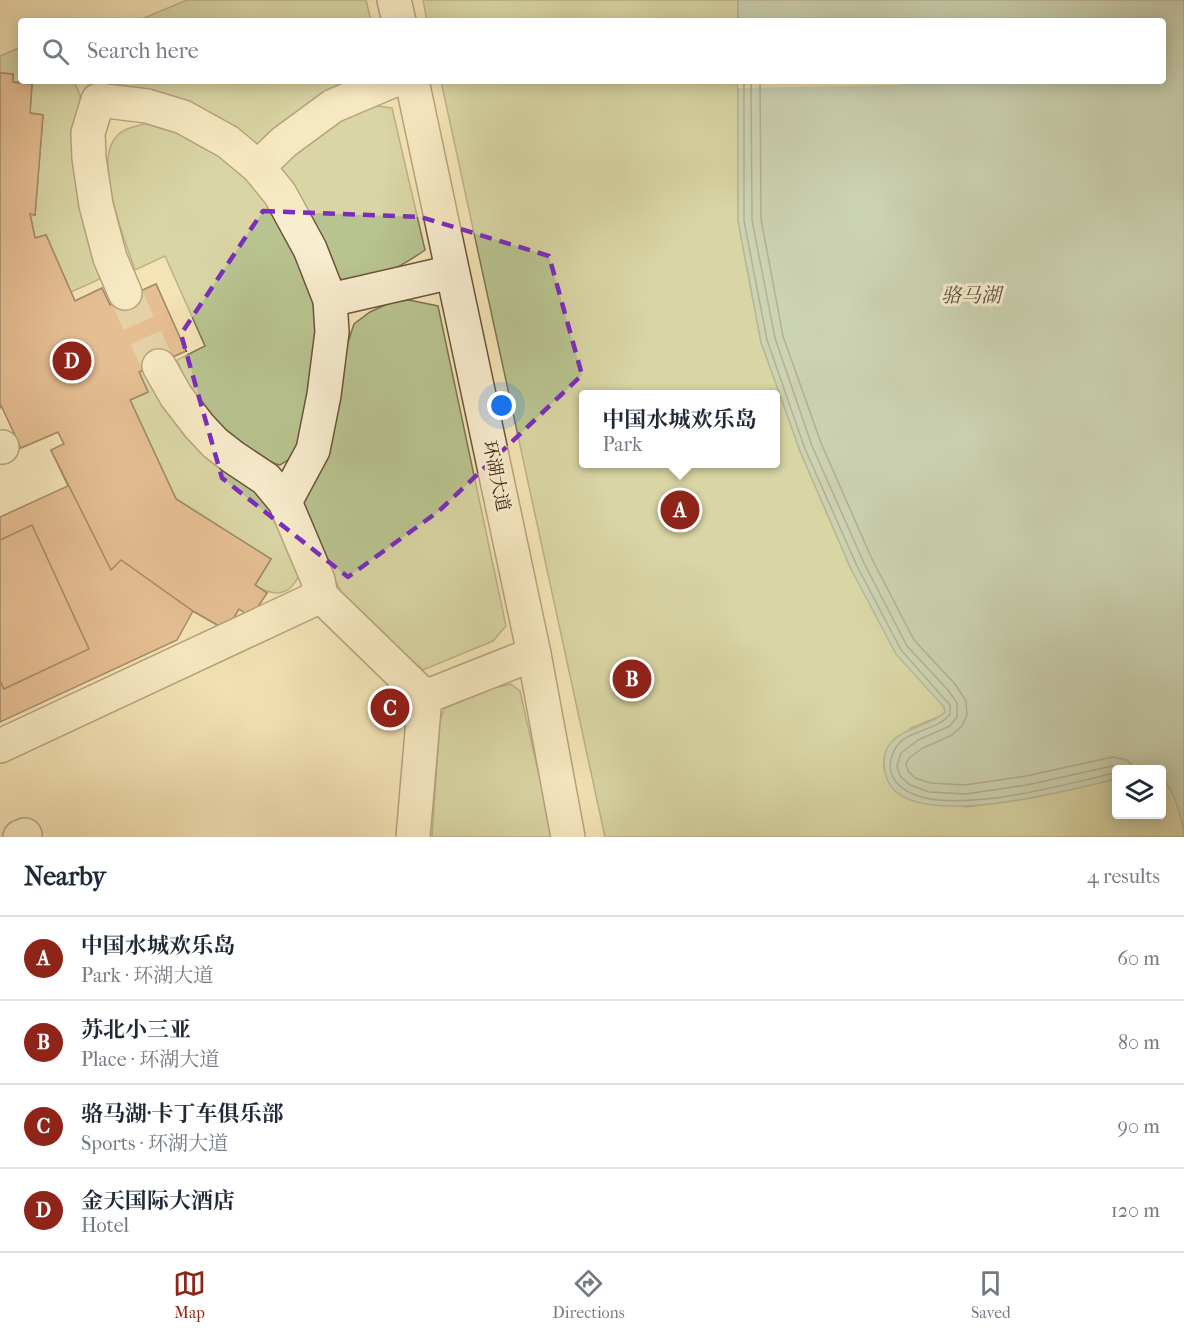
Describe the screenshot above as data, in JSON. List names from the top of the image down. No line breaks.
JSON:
{"streets":{"street":["环湖大道"]},"water":["骆马湖"],"page":{"search":"Search here","pins":["D","A","B","C"],"popup":["中国水城欢乐岛","Park"],"heading":["Nearby","4 results"],"list":[{"mark":"A","name":"中国水城欢乐岛","note":"Park · 环湖大道","value":"60 m"},{"mark":"B","name":"苏北小三亚","note":"Place · 环湖大道","value":"80 m"},{"mark":"C","name":"骆马湖·卡丁车俱乐部","note":"Sports · 环湖大道","value":"90 m"},{"mark":"D","name":"金天国际大酒店","note":"Hotel","value":"120 m"}],"nav":["Map","Directions","Saved"]}}
